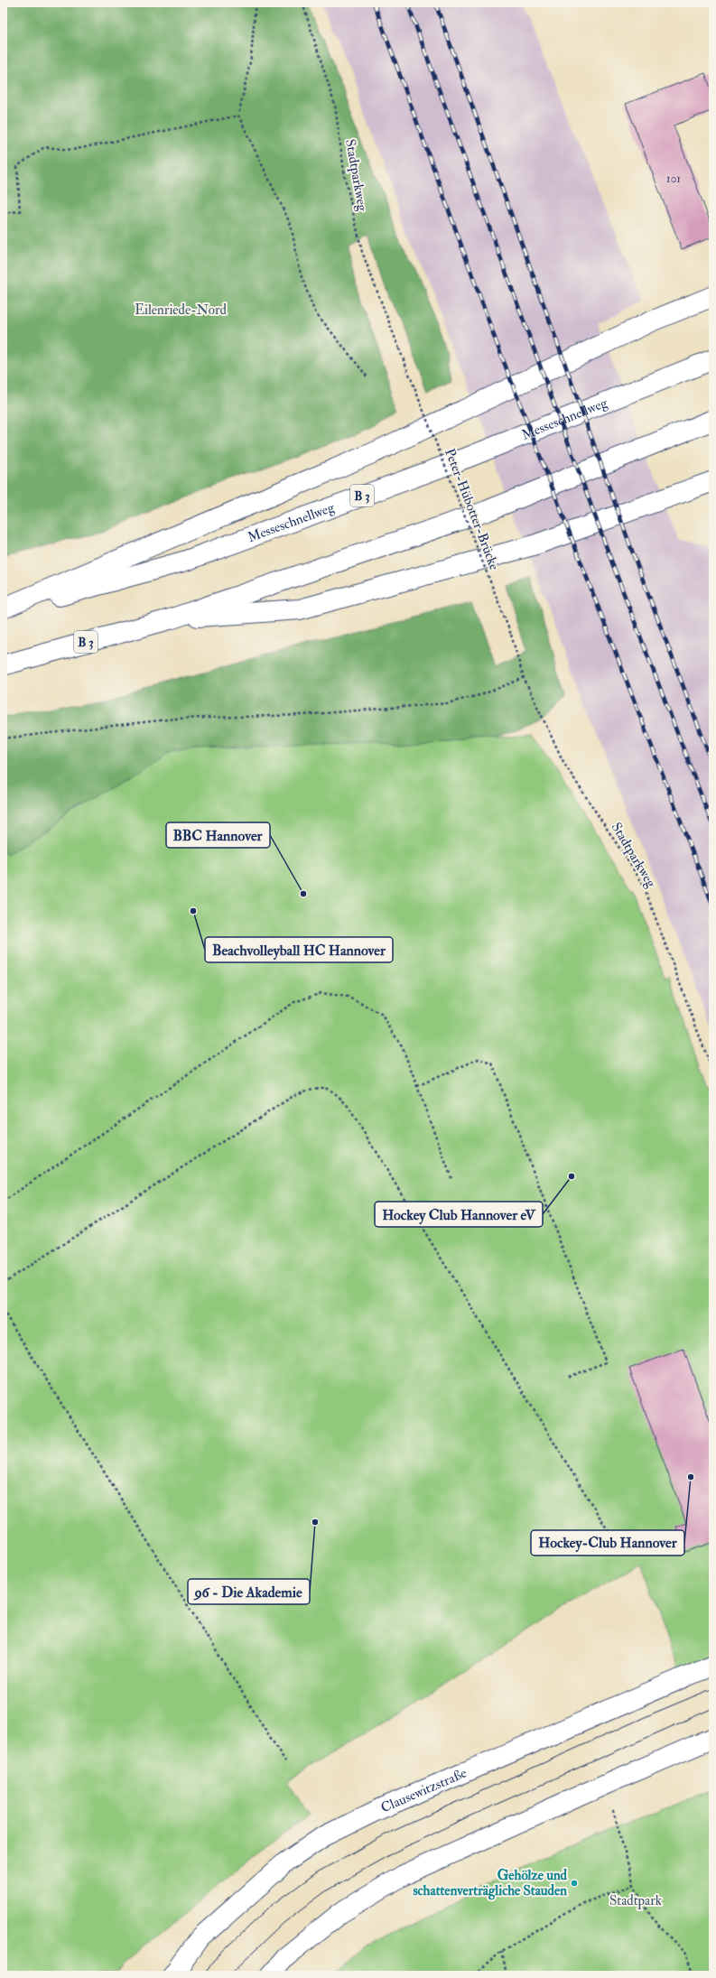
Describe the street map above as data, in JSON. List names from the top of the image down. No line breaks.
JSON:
{"streets":{"main road":["Messeschnellweg","B 3","Clausewitzstraße"],"path":["Stadtparkweg","Peter-Hübotter-Brücke"]},"crossings":[["Stadtparkweg","Peter-Hübotter-Brücke"]],"parks":["Eilenriede-Nord","Stadtpark"],"places":["BBC Hannover","Beachvolleyball HC Hannover","Hockey Club Hannover eV","Hockey-Club Hannover","96 - Die Akademie","Gehölze und schattenverträgliche Stauden"],"house_numbers":["101"]}
